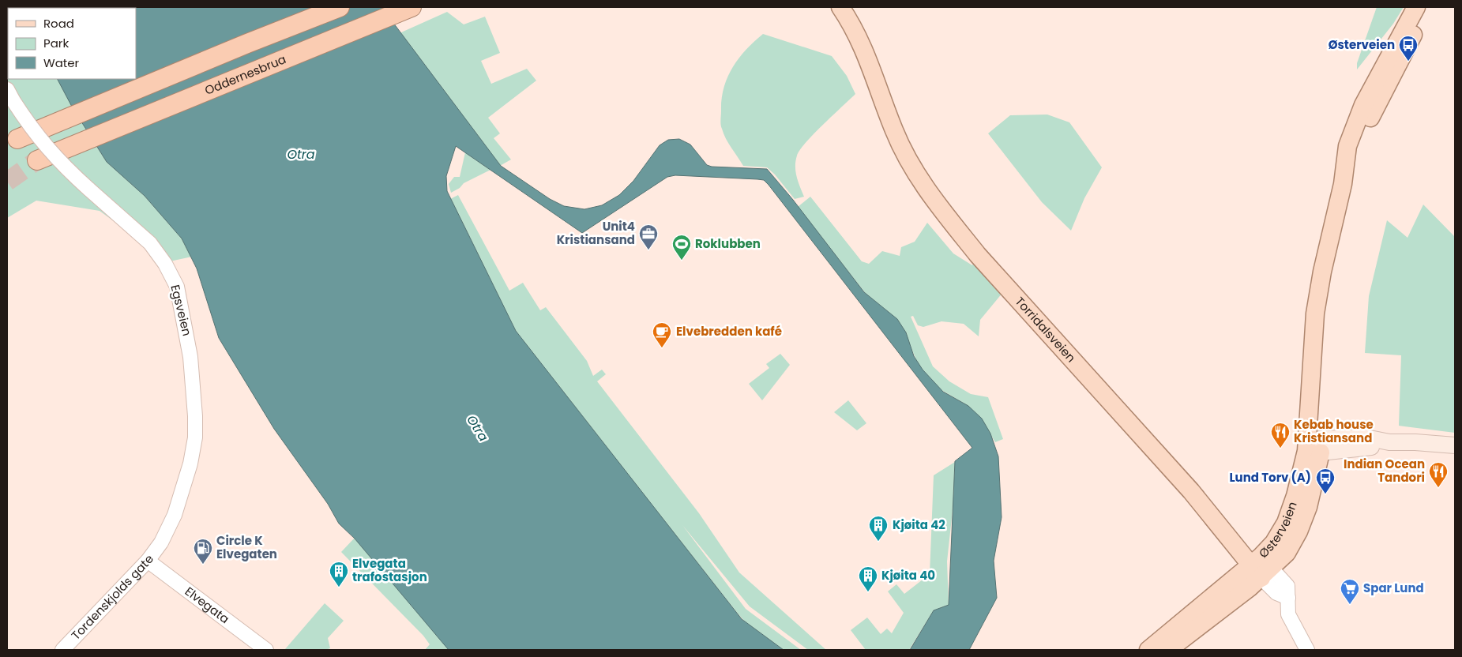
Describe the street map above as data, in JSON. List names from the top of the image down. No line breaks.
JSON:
{"streets":{"highway":["Oddernesbrua"],"main road":["Torridalsveien","Østerveien"],"street":["Egsveien","Tordenskjolds gate","Elvegata"]},"crossings":[["Egsveien","Tordenskjolds gate"],["Torridalsveien","Østerveien"],["Tordenskjolds gate","Elvegata"]],"water":["Otra"],"places":{"bus stop":["Østerveien","Lund Torv (A)"],"office":["Unit4 Kristiansand"],"sports":["Roklubben"],"cafe":["Elvebredden kafé"],"restaurant":["Kebab house Kristiansand","Indian Ocean Tandori"],"building":["Kjøita 42","Elvegata trafostasjon","Kjøita 40"],"fuel station":["Circle K Elvegaten"],"supermarket":["Spar Lund"]},"legend":["Road","Park","Water"]}
